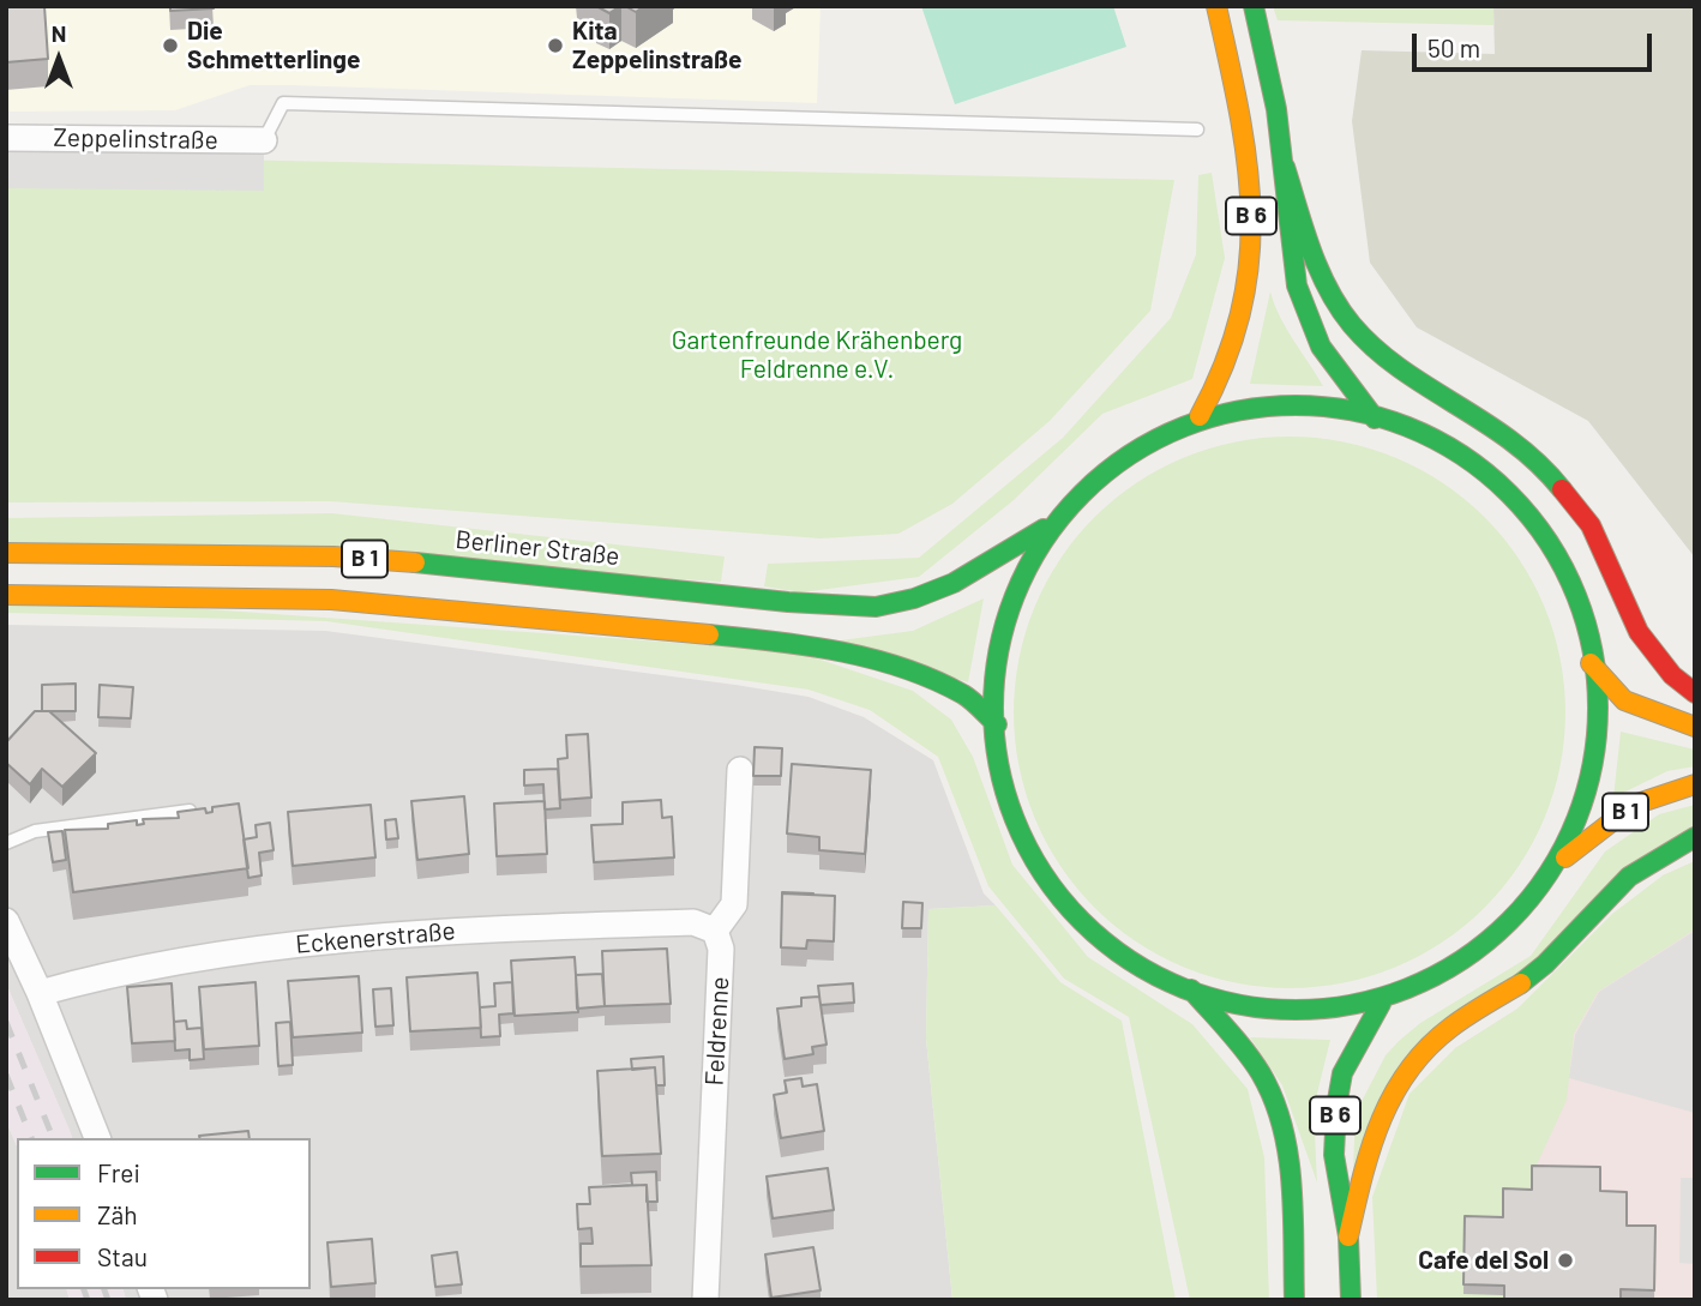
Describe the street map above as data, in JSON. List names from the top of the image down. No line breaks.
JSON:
{"streets":{"main road":["B 6","Berliner Straße","B 1"],"street":["Zeppelinstraße","Eckenerstraße","Feldrenne"]},"crossings":[["Eckenerstraße","Feldrenne"]],"parks":["Gartenfreunde Krähenberg Feldrenne e.V."],"places":["Die Schmetterlinge","Kita Zeppelinstraße","Cafe del Sol"],"legend":["Frei","Zäh","Stau"],"scale_bar":"50 m","north":"top"}
